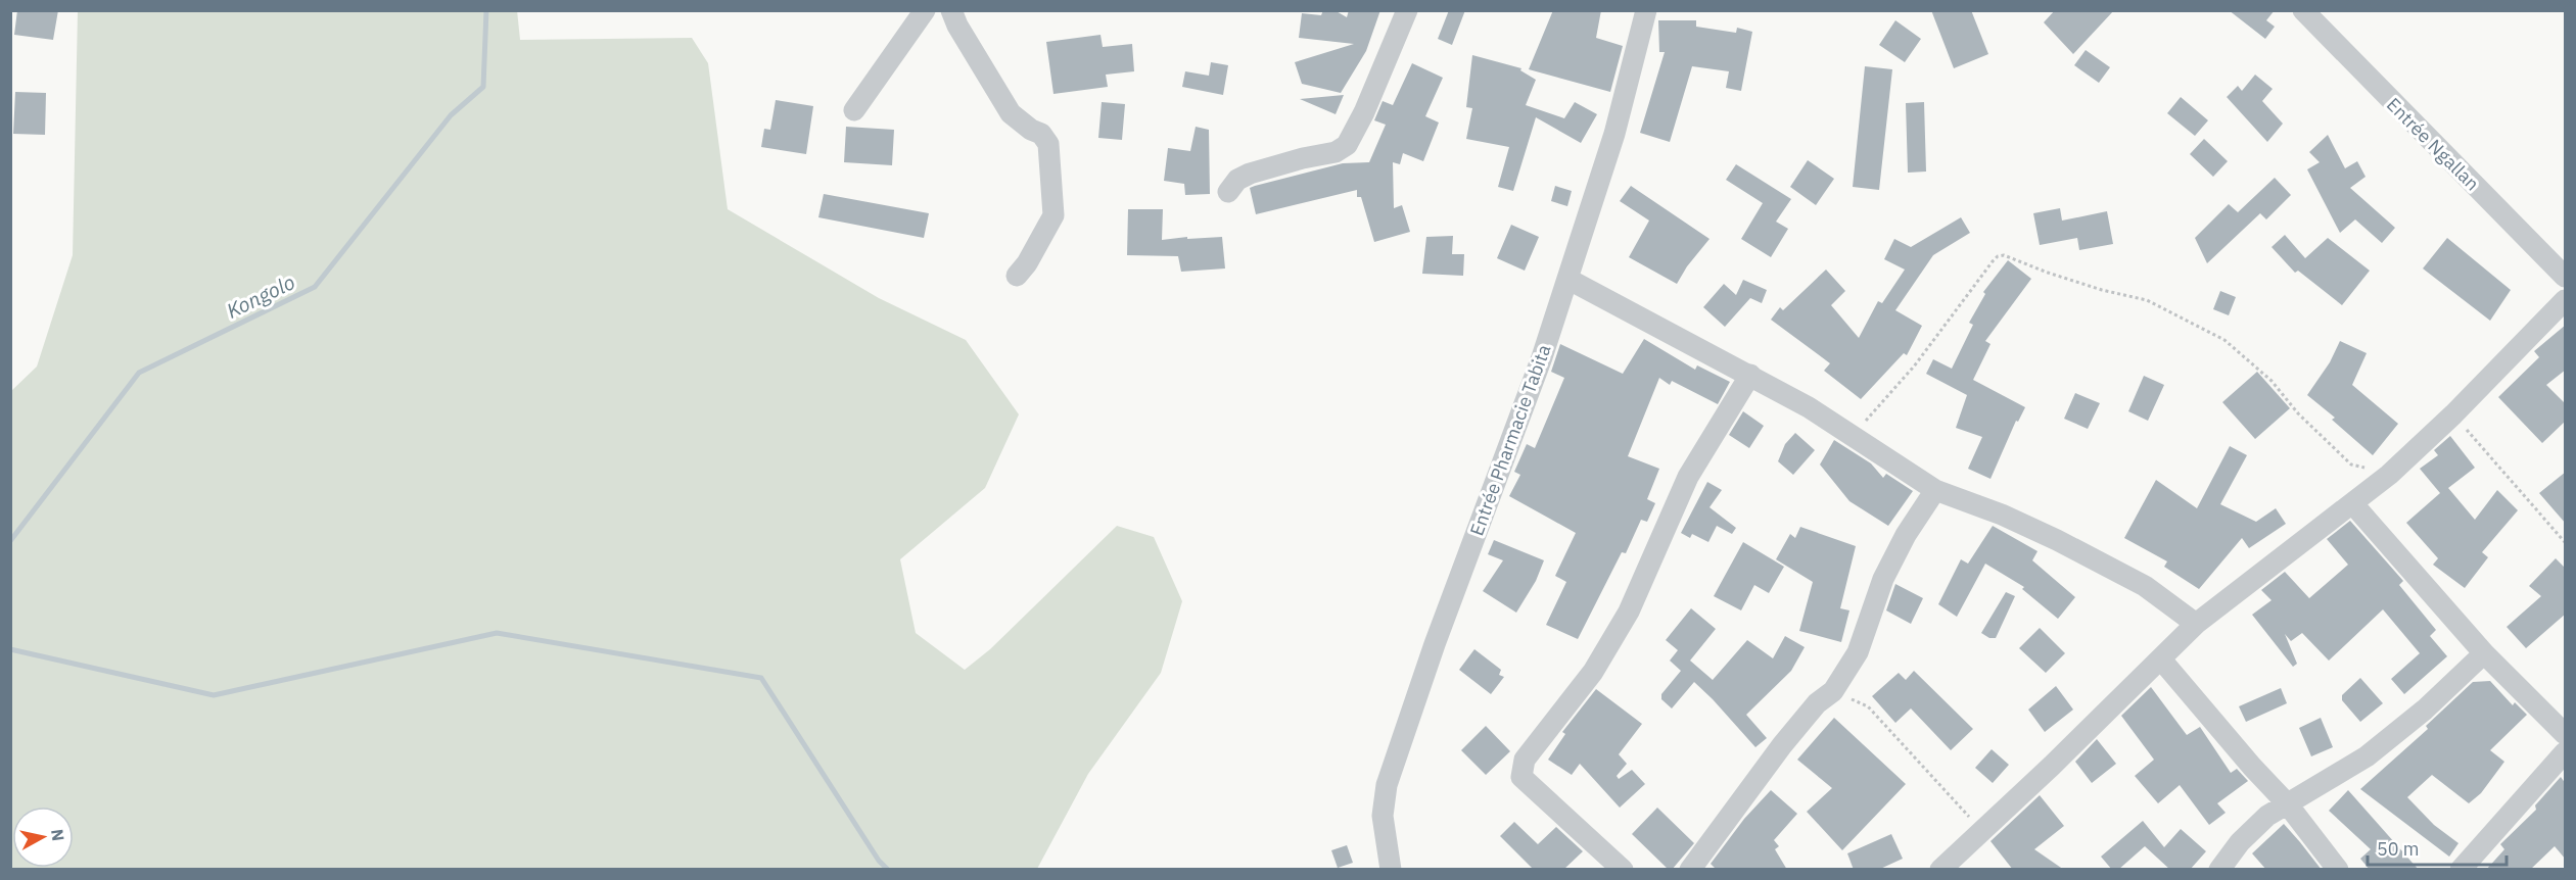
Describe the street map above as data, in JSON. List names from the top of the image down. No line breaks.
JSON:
{"streets":{"street":["Entrée Ngallan","Entrée Pharmacie Tabita"]},"water":["Kongolo"],"scale_bar":"50 m","north":"right"}
